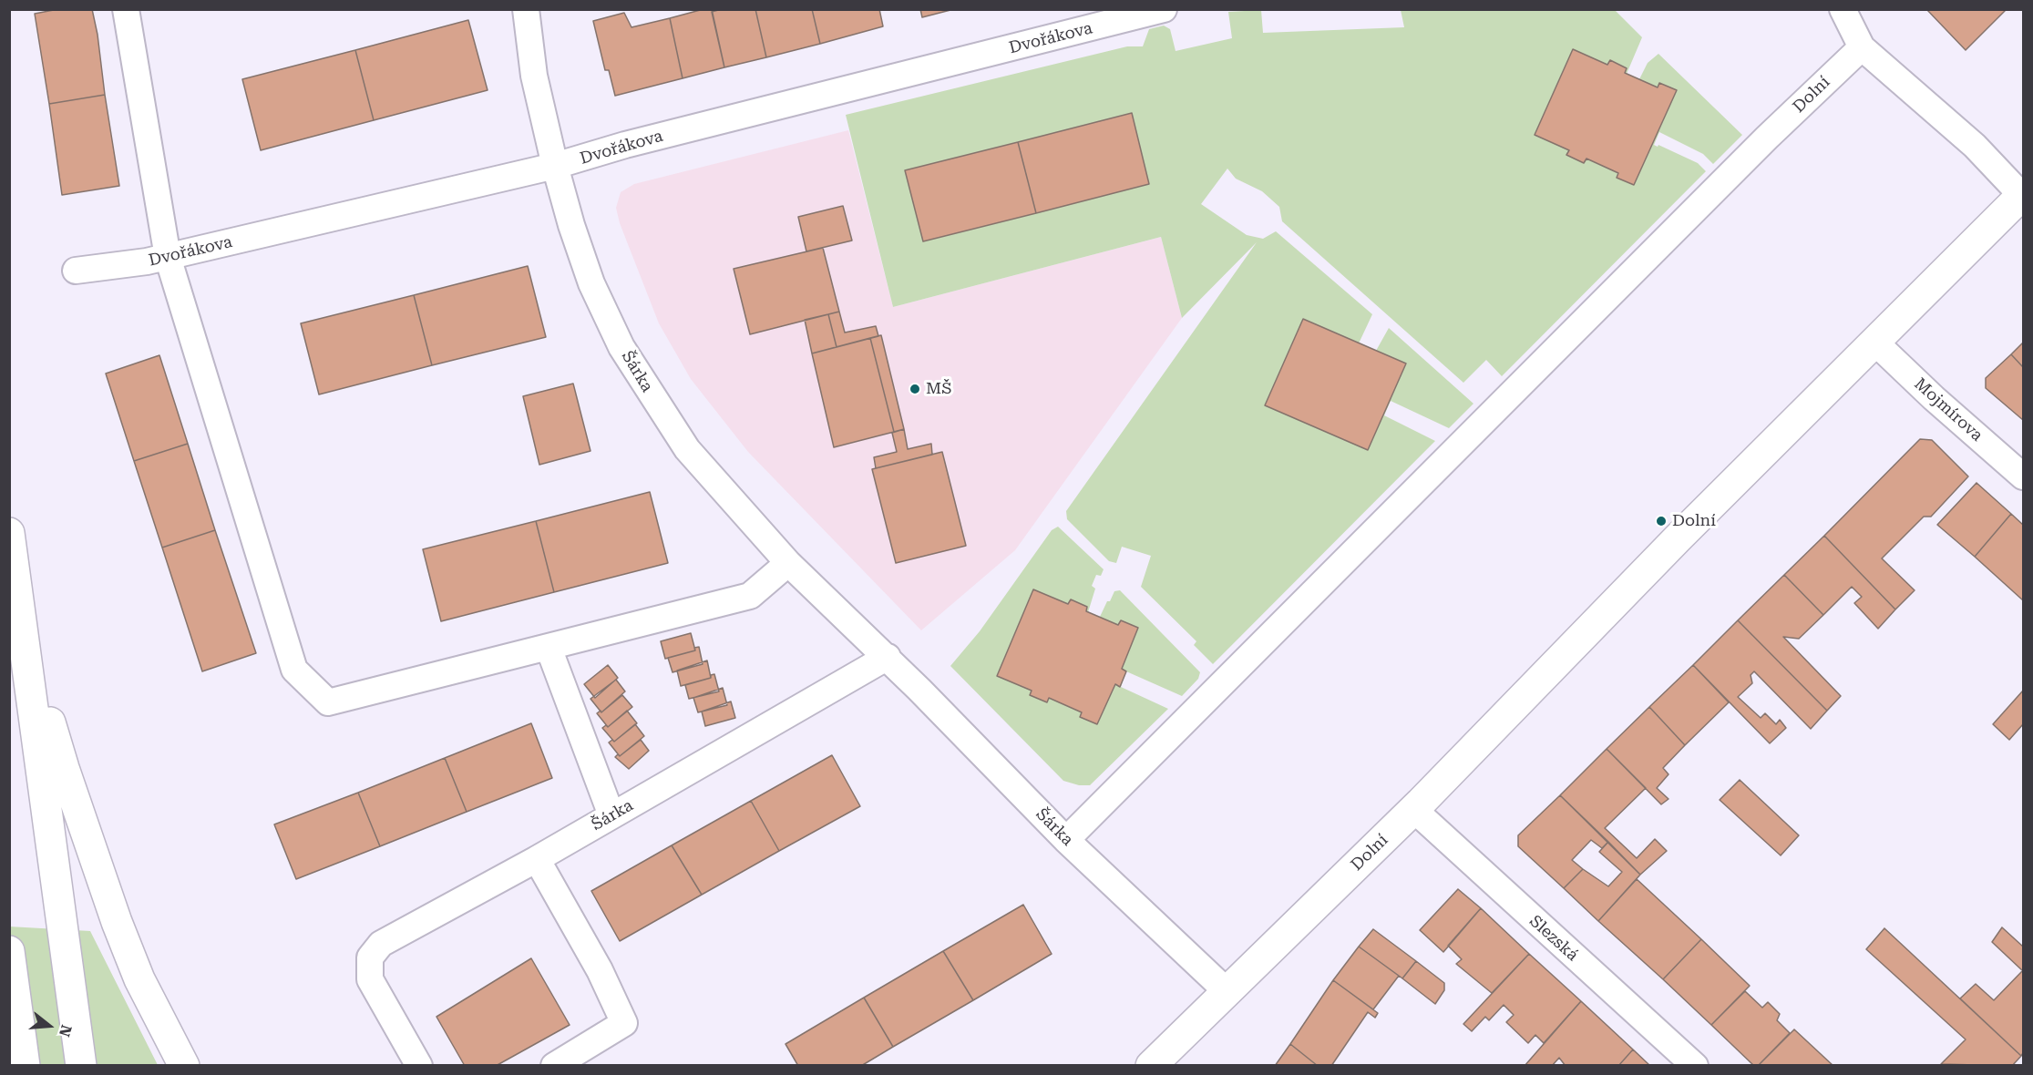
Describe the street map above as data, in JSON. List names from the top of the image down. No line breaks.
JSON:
{"streets":{"main road":["Dolní"],"street":["Dvořákova","Šárka","Mojmírova","Slezská"]},"crossings":[["Dvořákova","Šárka"],["Dolní","Šárka"],["Dolní","Mojmírova"],["Dolní","Slezská"]],"places":["MŠ","Dolní"],"north":"right"}
